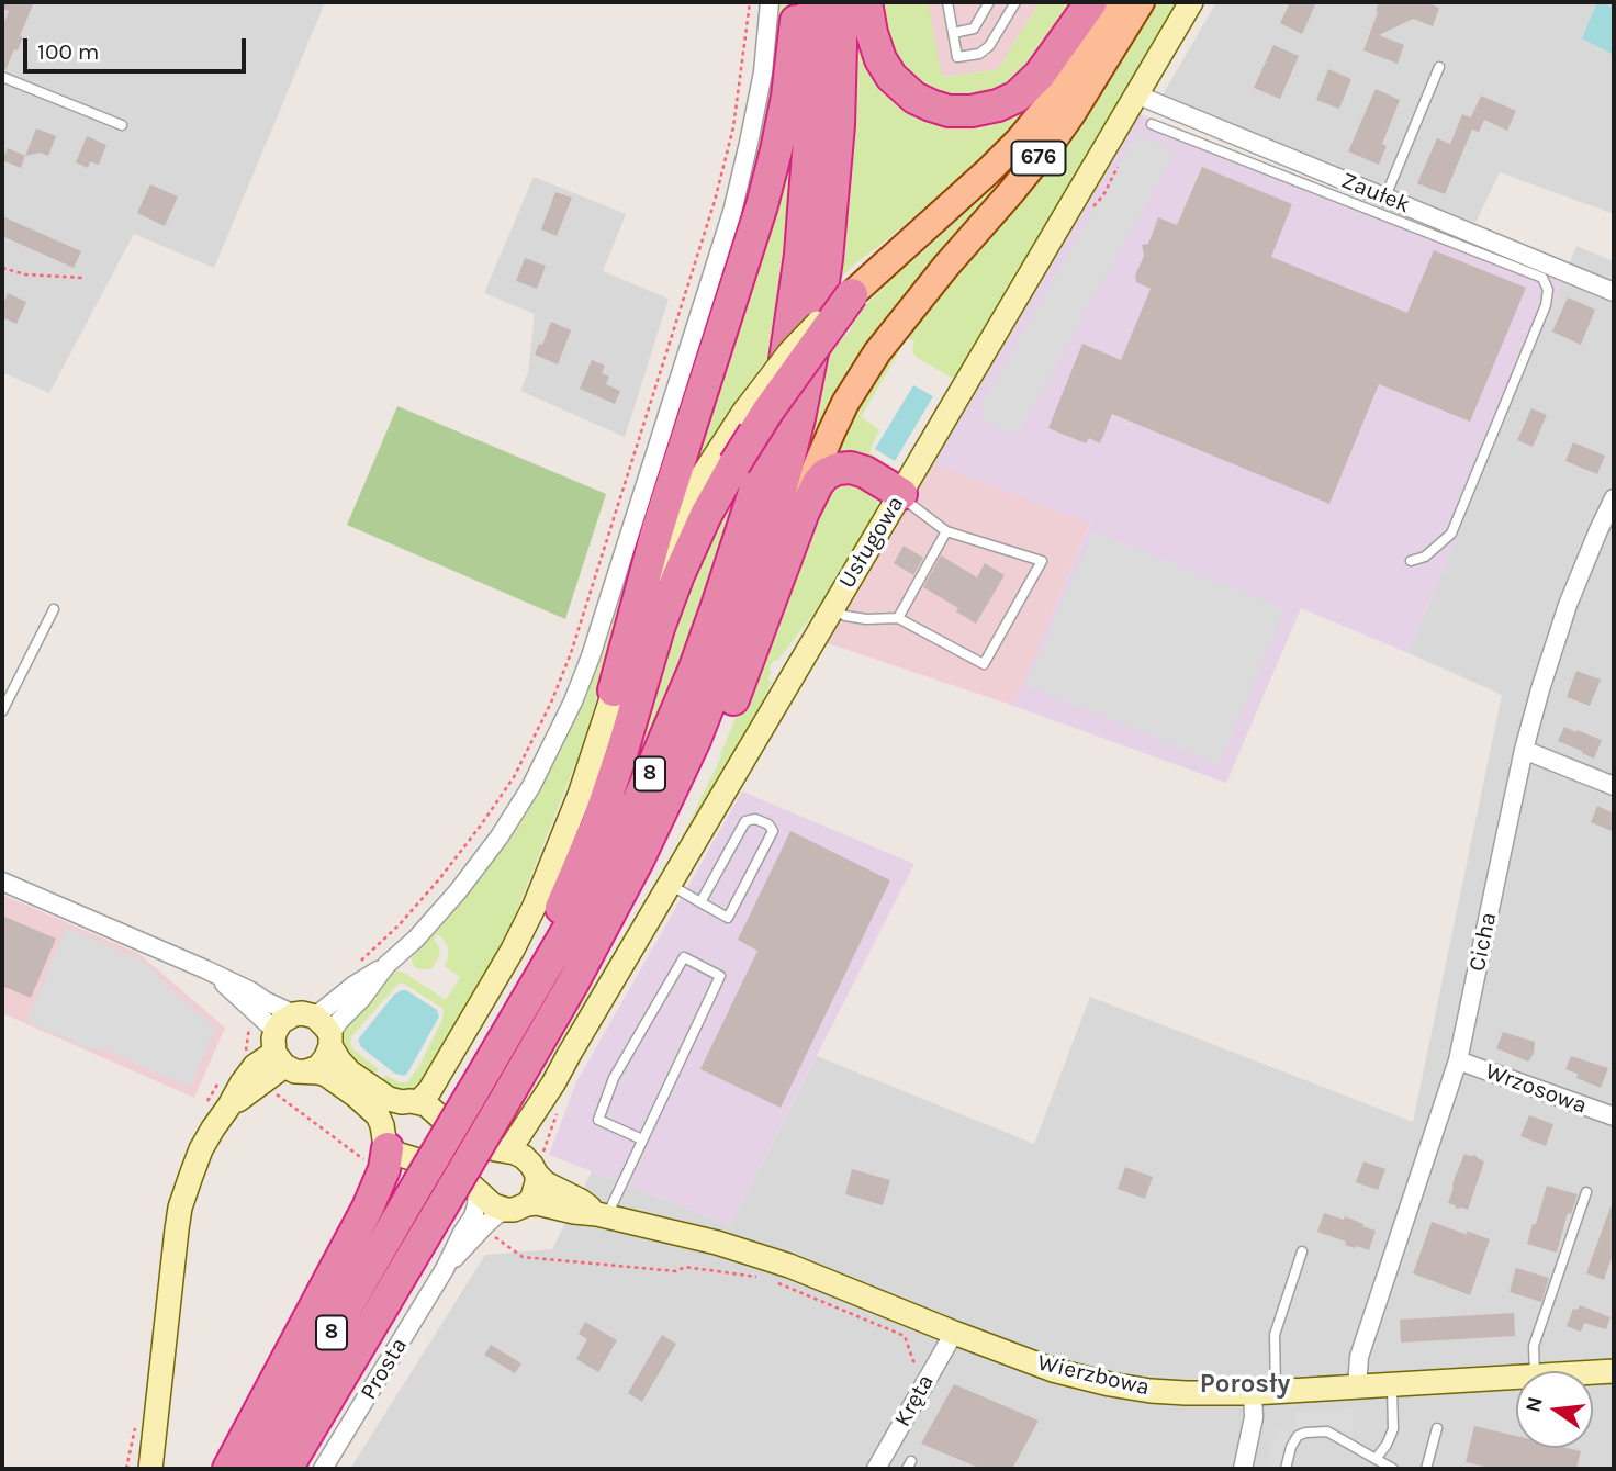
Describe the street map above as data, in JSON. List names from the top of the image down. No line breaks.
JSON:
{"streets":{"highway":["8"],"main road":["676"],"street":["Zaułek","Usługowa","Cicha","Wrzosowa","Prosta","Wierzbowa","Kręta"]},"crossings":[["Zaułek","Usługowa"],["Usługowa","Prosta"],["Usługowa","Wierzbowa"],["Cicha","Wrzosowa"],["Cicha","Wierzbowa"],["Prosta","Wierzbowa"],["Wierzbowa","Kręta"]],"districts":["Porosły"],"scale_bar":"100 m","north":"left"}
